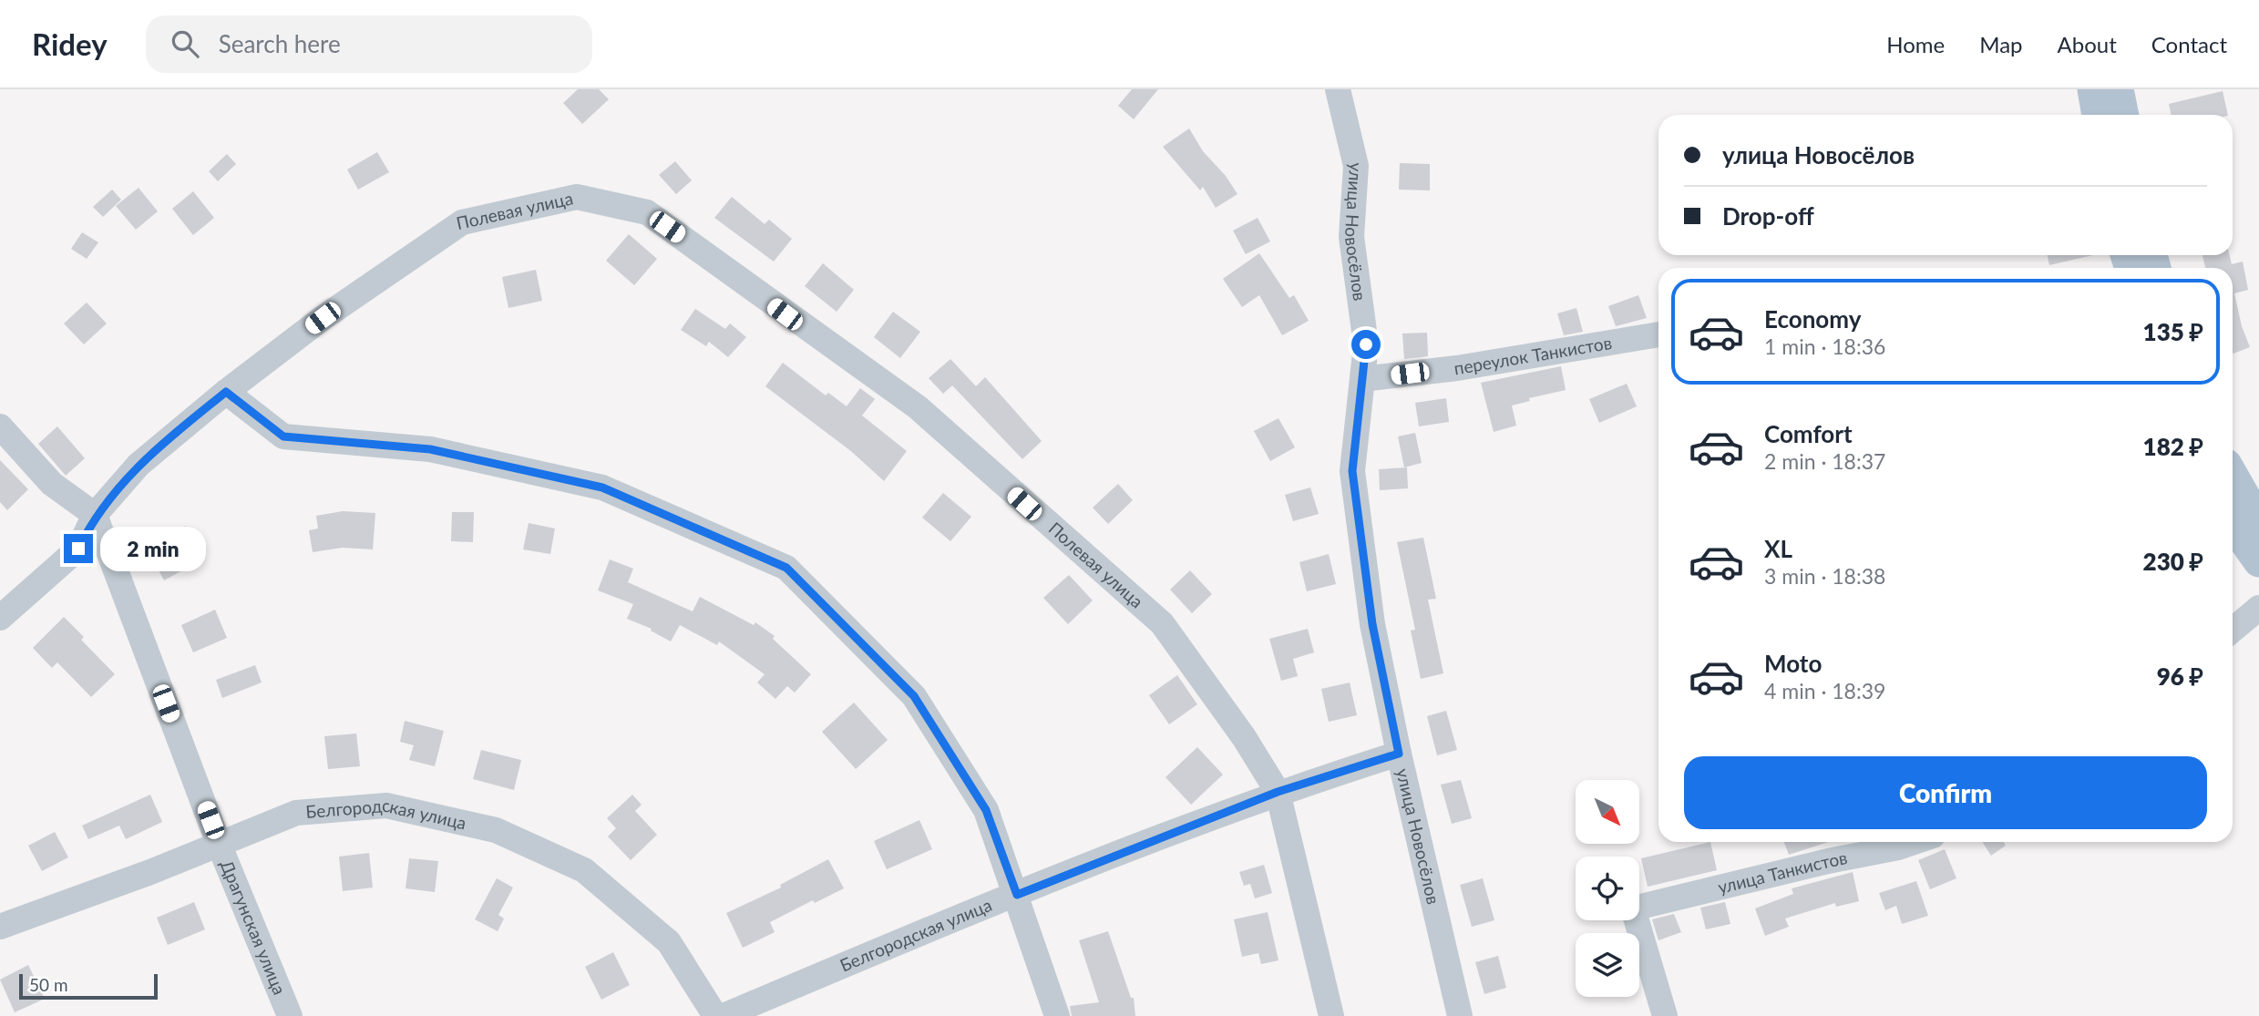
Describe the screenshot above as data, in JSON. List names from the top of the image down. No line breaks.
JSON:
{"streets":{"street":["Полевая улица","улица Новосёлов","переулок Танкистов","Белгородская улица","улица Танкистов","Драгунская улица"]},"crossings":[["Полевая улица","Белгородская улица"],["Полевая улица","Драгунская улица"],["улица Новосёлов","переулок Танкистов"],["улица Новосёлов","Белгородская улица"],["Белгородская улица","Драгунская улица"]],"scale_bar":"50 m","north":"bottom right","page":{"header":"Ridey","search":"Search here","nav":["Home","Map","About","Contact"],"banner":["улица Новосёлов","Drop-off"],"list":[{"name":"Economy","note":"1 min · 18:36","value":"135 ₽"},{"name":"Comfort","note":"2 min · 18:37","value":"182 ₽"},{"name":"XL","note":"3 min · 18:38","value":"230 ₽"},{"name":"Moto","note":"4 min · 18:39","value":"96 ₽"}],"bubble":"2 min","buttons":"Confirm","scale":"50 m"}}
